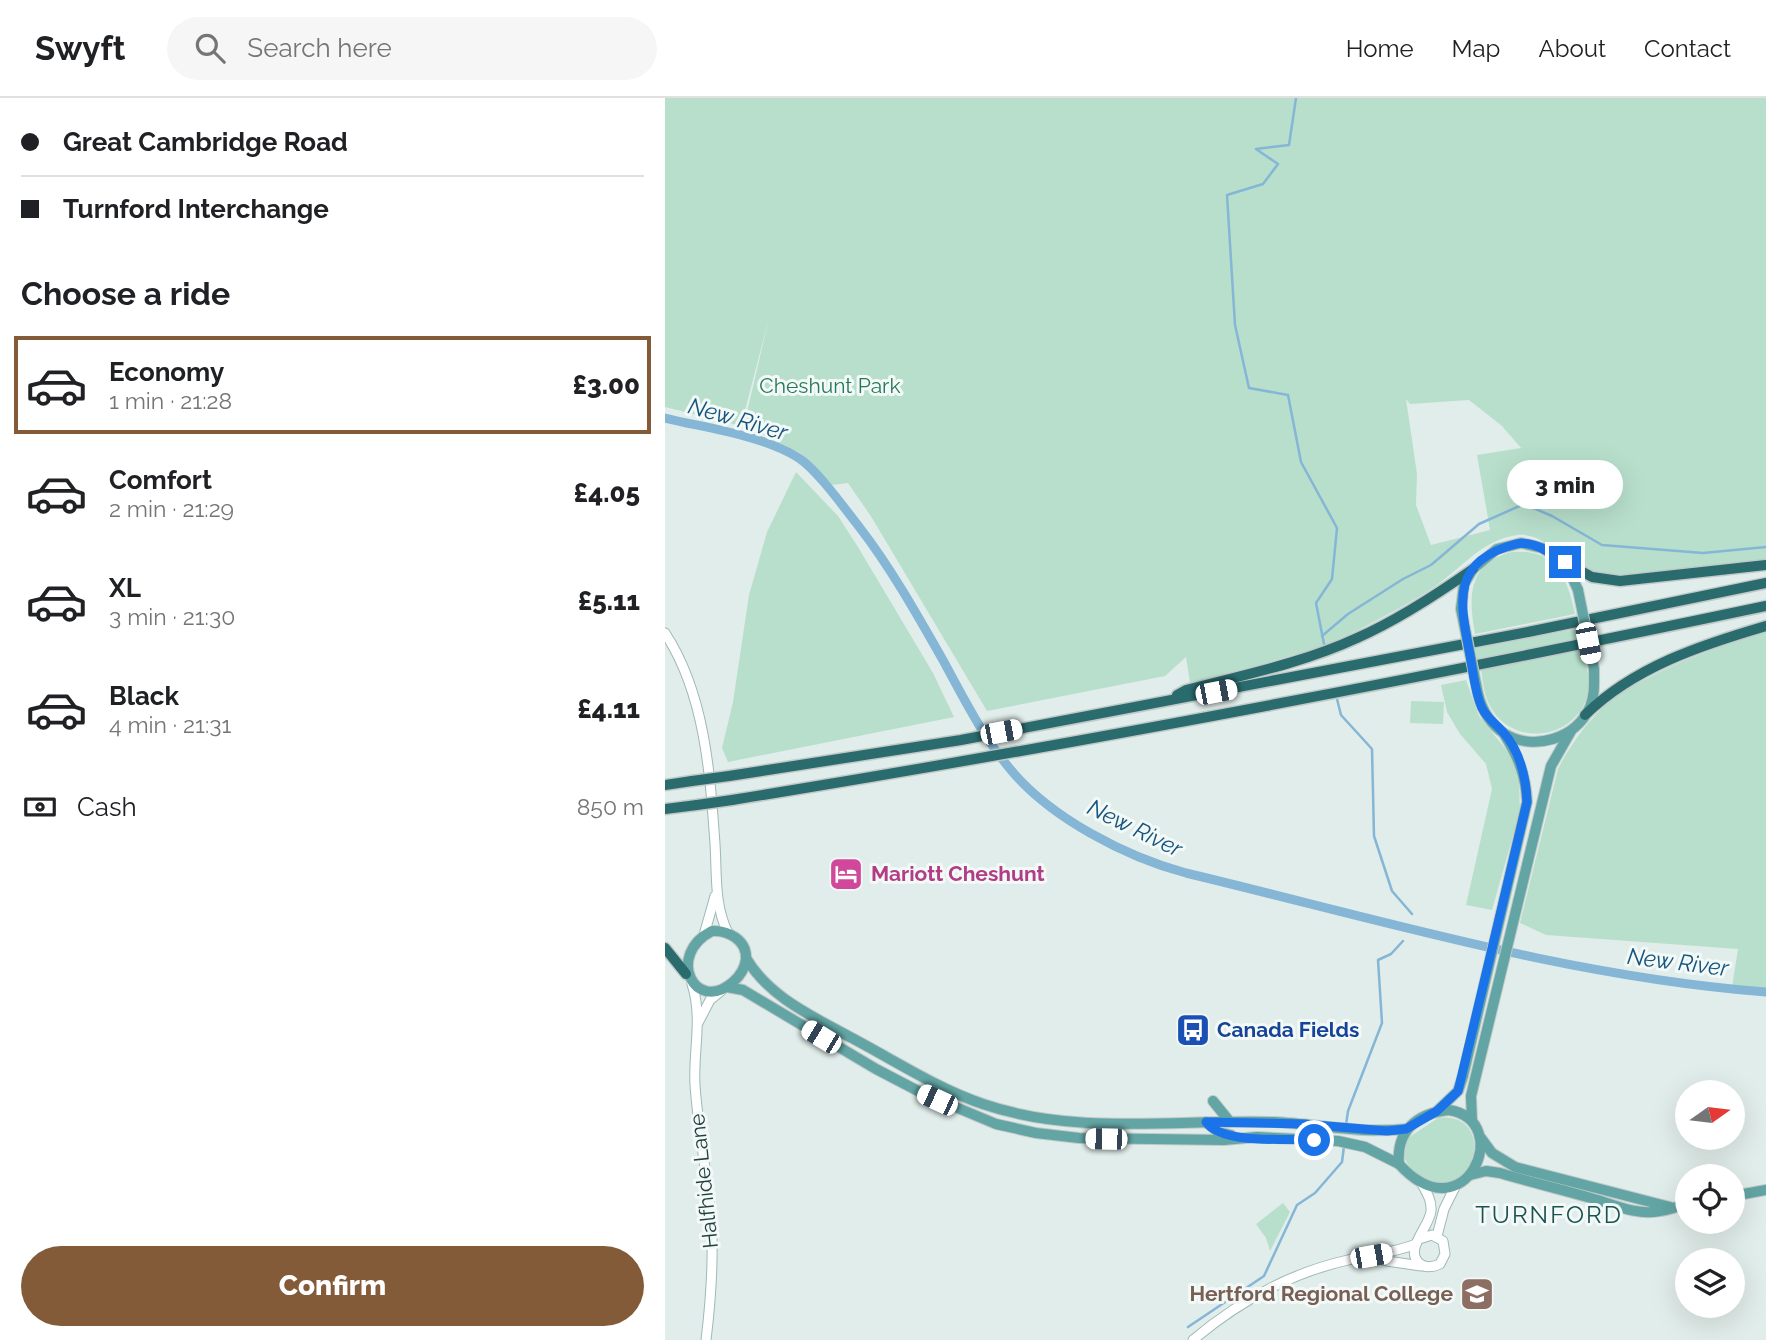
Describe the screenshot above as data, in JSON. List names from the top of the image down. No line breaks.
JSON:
{"streets":{"main road":["Halfhide Lane"]},"districts":["TURNFORD"],"water":["New River"],"parks":["Cheshunt Park"],"places":{"hotel":["Mariott Cheshunt"],"bus stop":["Canada Fields"],"school or university":["Hertford Regional College"]},"north":"right","page":{"header":"Swyft","search":"Search here","nav":["Home","Map","About","Contact"],"banner":["Great Cambridge Road","Turnford Interchange"],"heading":"Choose a ride","list":[{"name":"Economy","note":"1 min · 21:28","value":"£3.00"},{"name":"Comfort","note":"2 min · 21:29","value":"£4.05"},{"name":"XL","note":"3 min · 21:30","value":"£5.11"},{"name":"Black","note":"4 min · 21:31","value":"£4.11"}],"bubble":"3 min","pay":["Cash","850 m"],"buttons":"Confirm"}}
